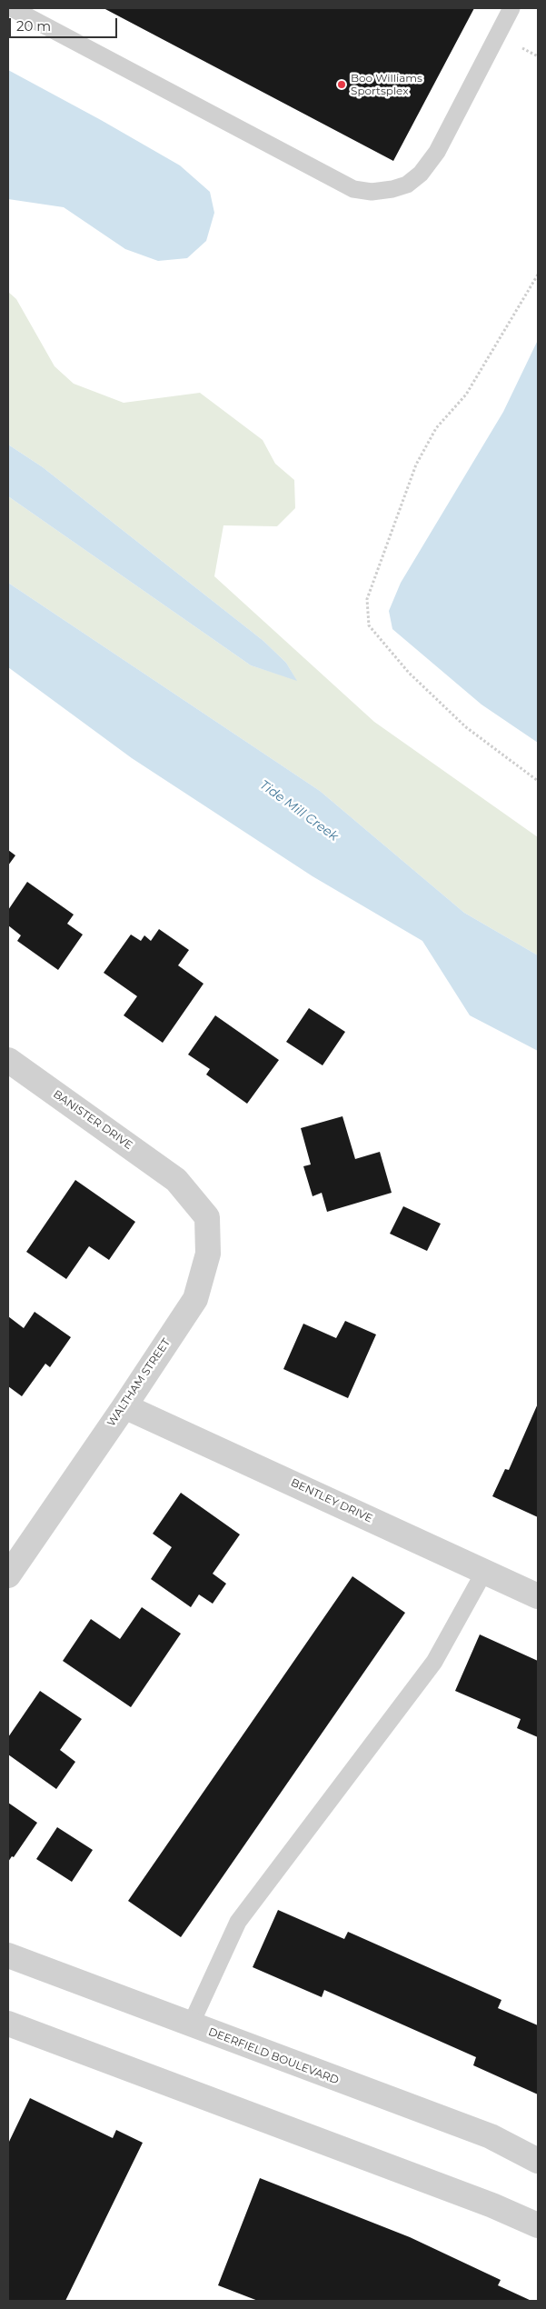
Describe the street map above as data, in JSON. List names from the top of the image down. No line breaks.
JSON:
{"streets":{"street":["BANISTER DRIVE","WALTHAM STREET","BENTLEY DRIVE","DEERFIELD BOULEVARD"]},"crossings":[["BANISTER DRIVE","WALTHAM STREET"],["WALTHAM STREET","BENTLEY DRIVE"]],"water":["Tide Mill Creek"],"places":["Boo Williams Sportsplex"],"scale_bar":"20 m"}
